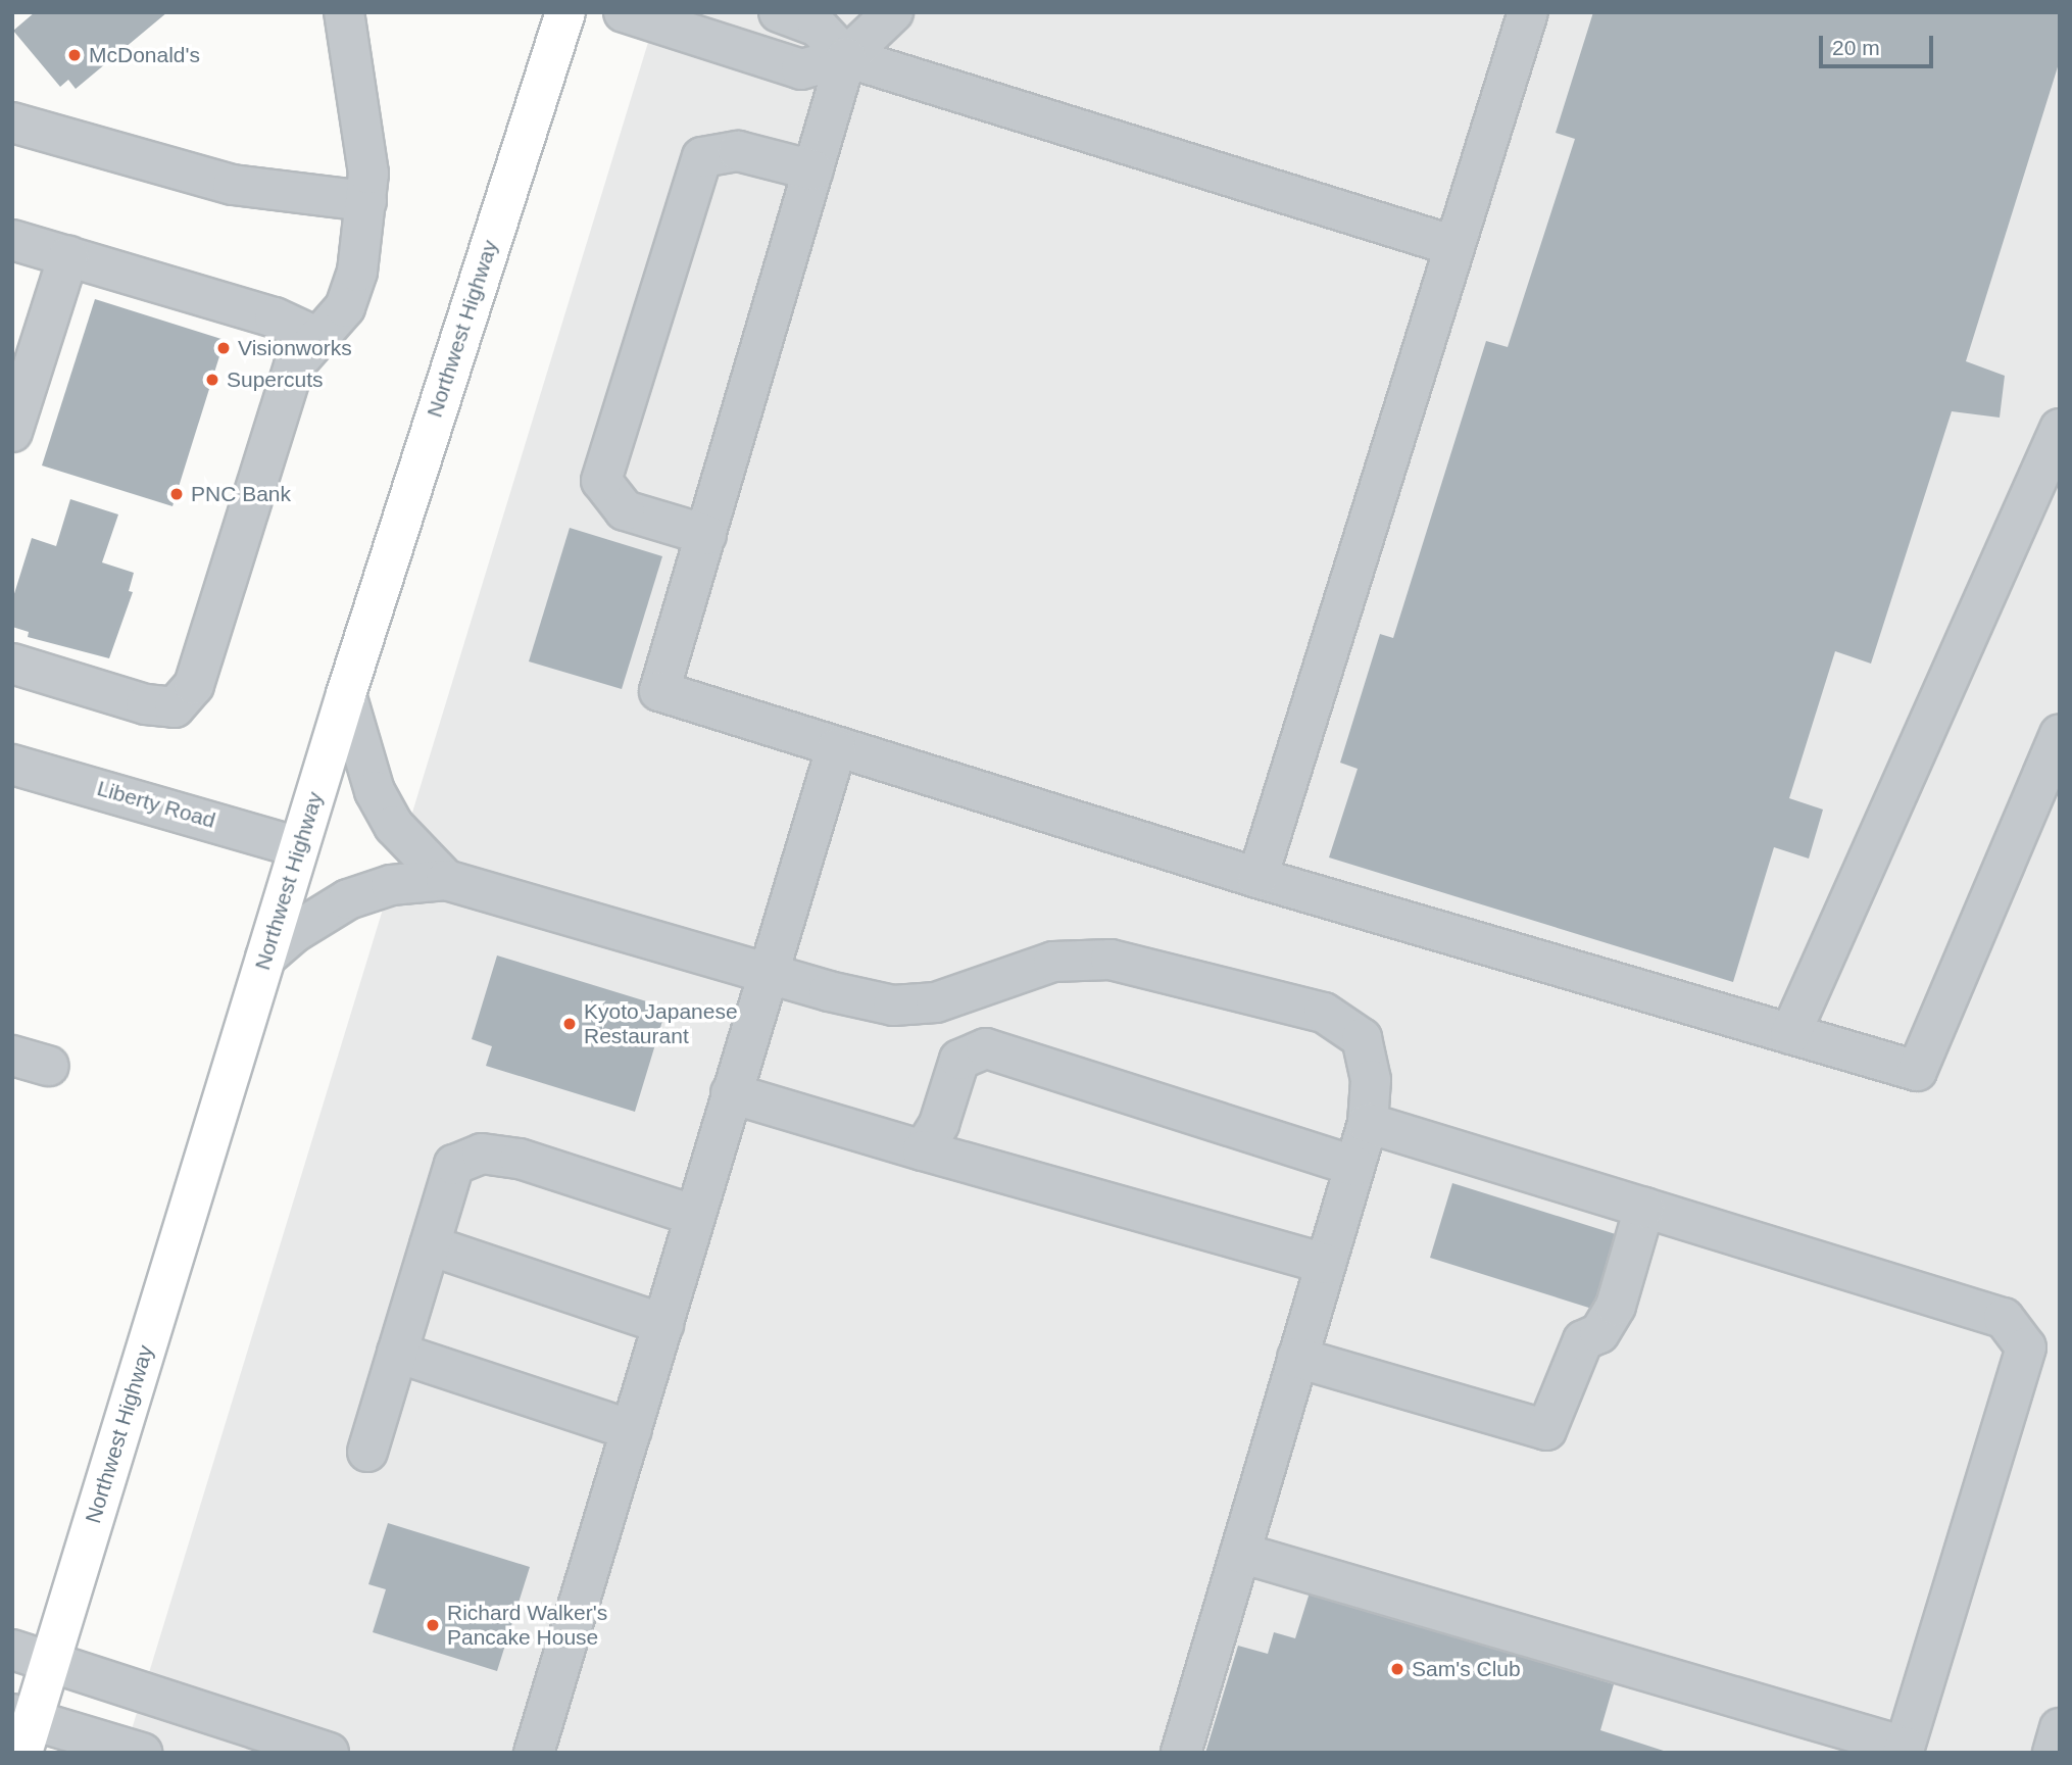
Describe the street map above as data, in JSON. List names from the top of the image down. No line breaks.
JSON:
{"streets":{"main road":["Northwest Highway"],"lane":["Liberty Road"]},"crossings":[["Northwest Highway","Liberty Road"]],"places":["McDonald's","Visionworks","Supercuts","PNC Bank","Kyoto Japanese Restaurant","Richard Walker's Pancake House","Sam's Club"],"scale_bar":"20 m"}
